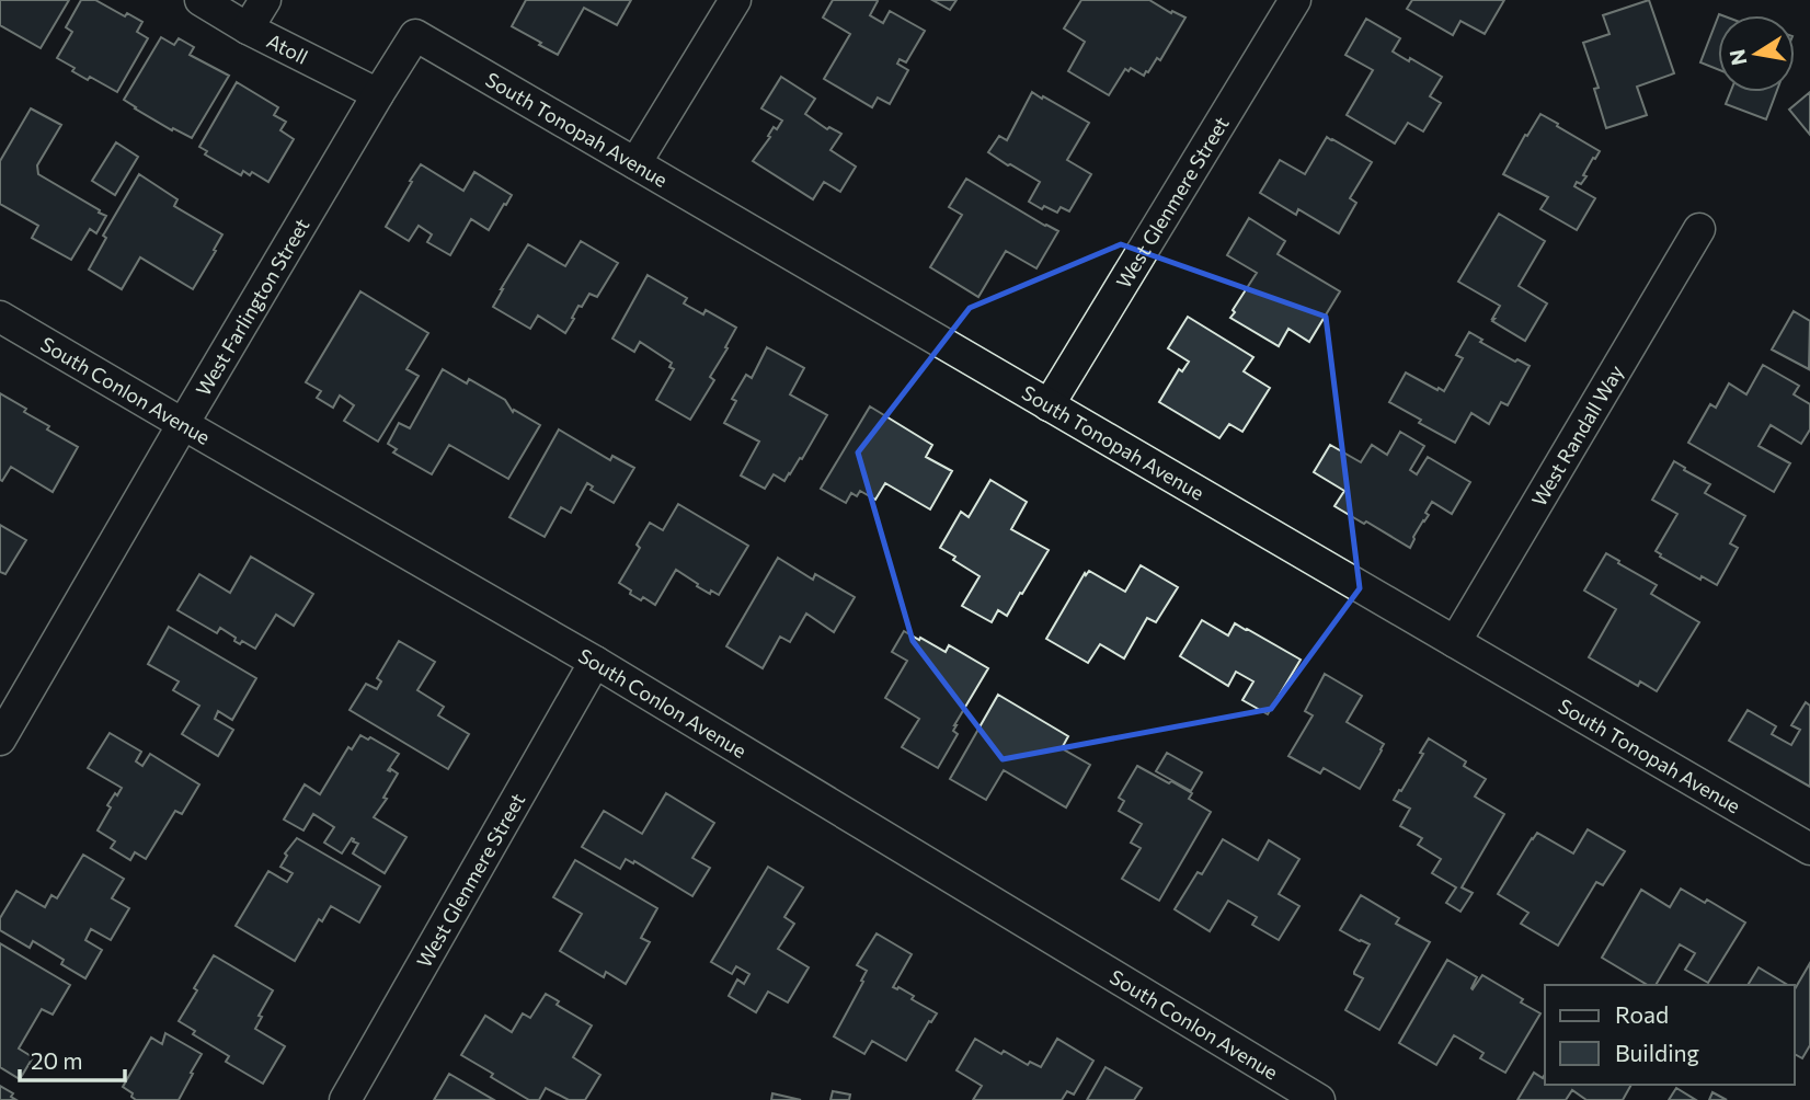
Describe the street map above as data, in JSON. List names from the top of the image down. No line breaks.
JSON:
{"streets":{"street":["Atoll","South Tonopah Avenue","West Glenmere Street","West Farlington Street","South Conlon Avenue","West Randall Way"]},"crossings":[["Atoll","West Farlington Street"],["South Tonopah Avenue","West Glenmere Street"],["South Tonopah Avenue","West Farlington Street"],["South Tonopah Avenue","West Randall Way"],["West Glenmere Street","South Conlon Avenue"],["West Farlington Street","South Conlon Avenue"]],"legend":["Road","Building"],"scale_bar":"20 m","north":"left"}
